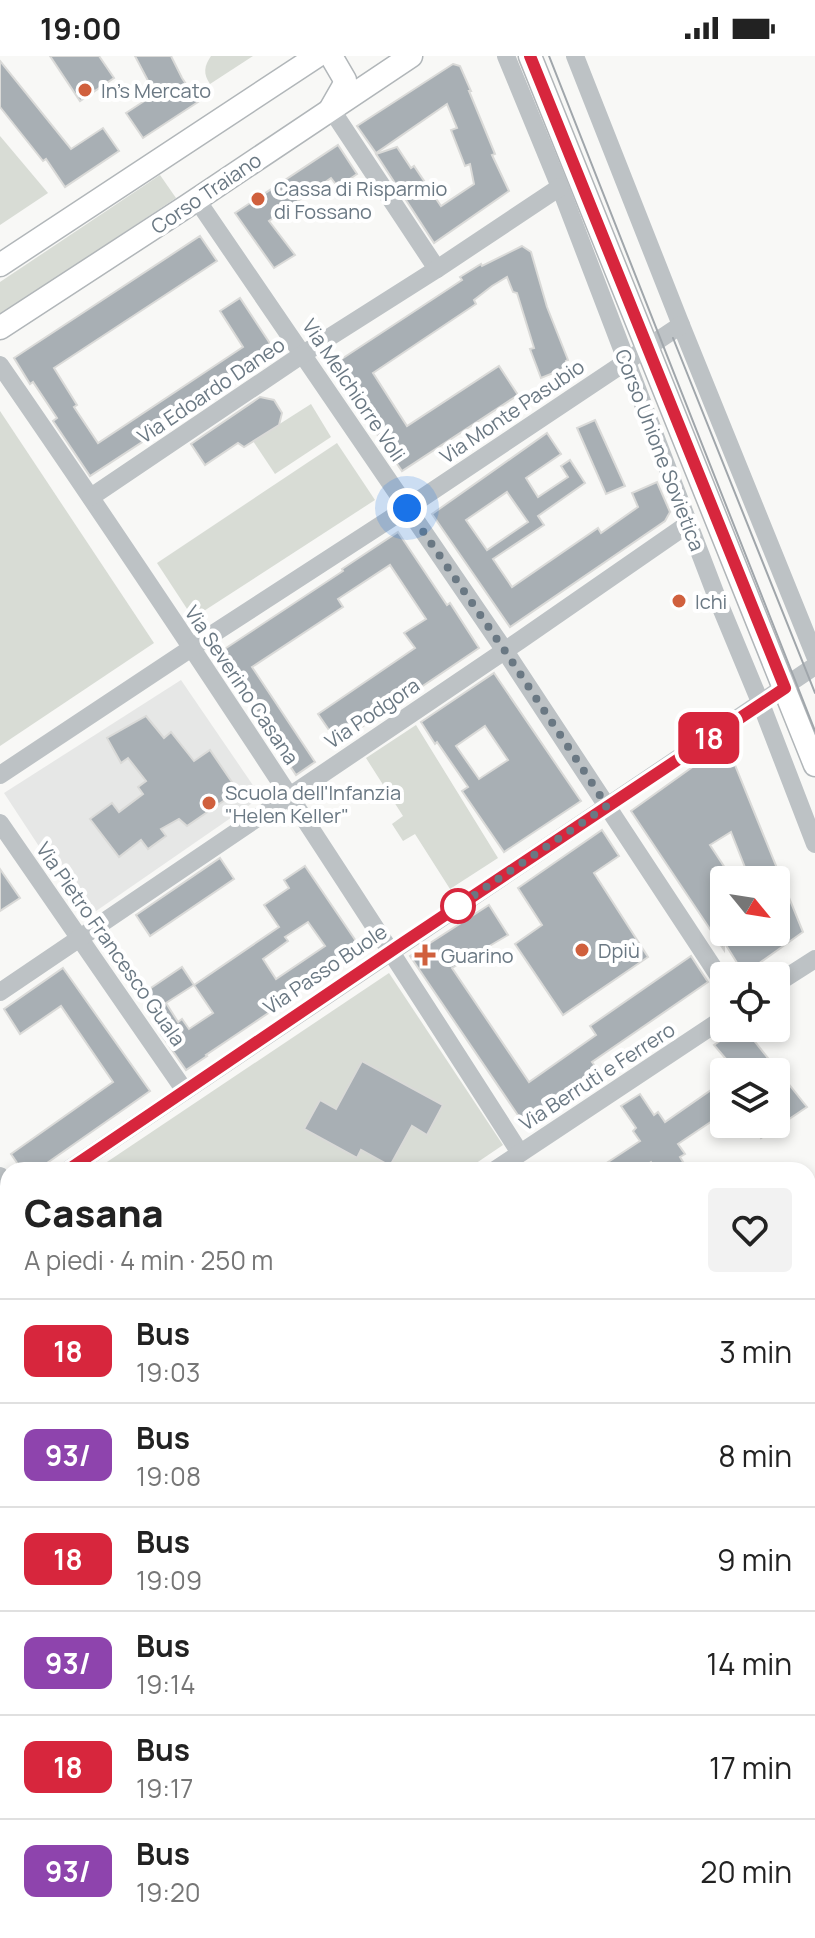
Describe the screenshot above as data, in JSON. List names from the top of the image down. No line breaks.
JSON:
{"streets":{"main road":["Corso Traiano","Corso Unione Sovietica"],"street":["Via Edoardo Daneo","Via Melchiorre Voli","Via Monte Pasubio","Via Severino Casana","Via Podgora","Via Pietro Francesco Guala","Via Passo Buole","Via Berruti e Ferrero"]},"crossings":[["Corso Traiano","Via Melchiorre Voli"],["Via Edoardo Daneo","Via Melchiorre Voli"],["Via Edoardo Daneo","Corso Unione Sovietica"],["Via Edoardo Daneo","Via Severino Casana"],["Via Melchiorre Voli","Via Monte Pasubio"],["Via Melchiorre Voli","Via Podgora"],["Via Melchiorre Voli","Via Passo Buole"],["Via Monte Pasubio","Corso Unione Sovietica"],["Via Monte Pasubio","Via Severino Casana"],["Corso Unione Sovietica","Via Podgora"],["Corso Unione Sovietica","Via Passo Buole"],["Via Severino Casana","Via Podgora"],["Via Severino Casana","Via Passo Buole"],["Via Severino Casana","Via Berruti e Ferrero"],["Via Podgora","Via Pietro Francesco Guala"],["Via Pietro Francesco Guala","Via Passo Buole"]],"places":{"other":["In's Mercato","Cassa di Risparmio di Fossano","Ichi","Scuola dell'Infanzia \"Helen Keller\"","Dpiù"],"health":["Guarino"]},"lines":["bus line 18"],"north":"bottom right","page":{"status":"19:00","on_map":"18","heading":["Casana","A piedi · 4 min · 250 m"],"list":[{"mark":"18","name":"Bus","note":"19:03","value":"3 min"},{"mark":"93/","name":"Bus","note":"19:08","value":"8 min"},{"mark":"18","name":"Bus","note":"19:09","value":"9 min"},{"mark":"93/","name":"Bus","note":"19:14","value":"14 min"},{"mark":"18","name":"Bus","note":"19:17","value":"17 min"},{"mark":"93/","name":"Bus","note":"19:20","value":"20 min"}]}}
